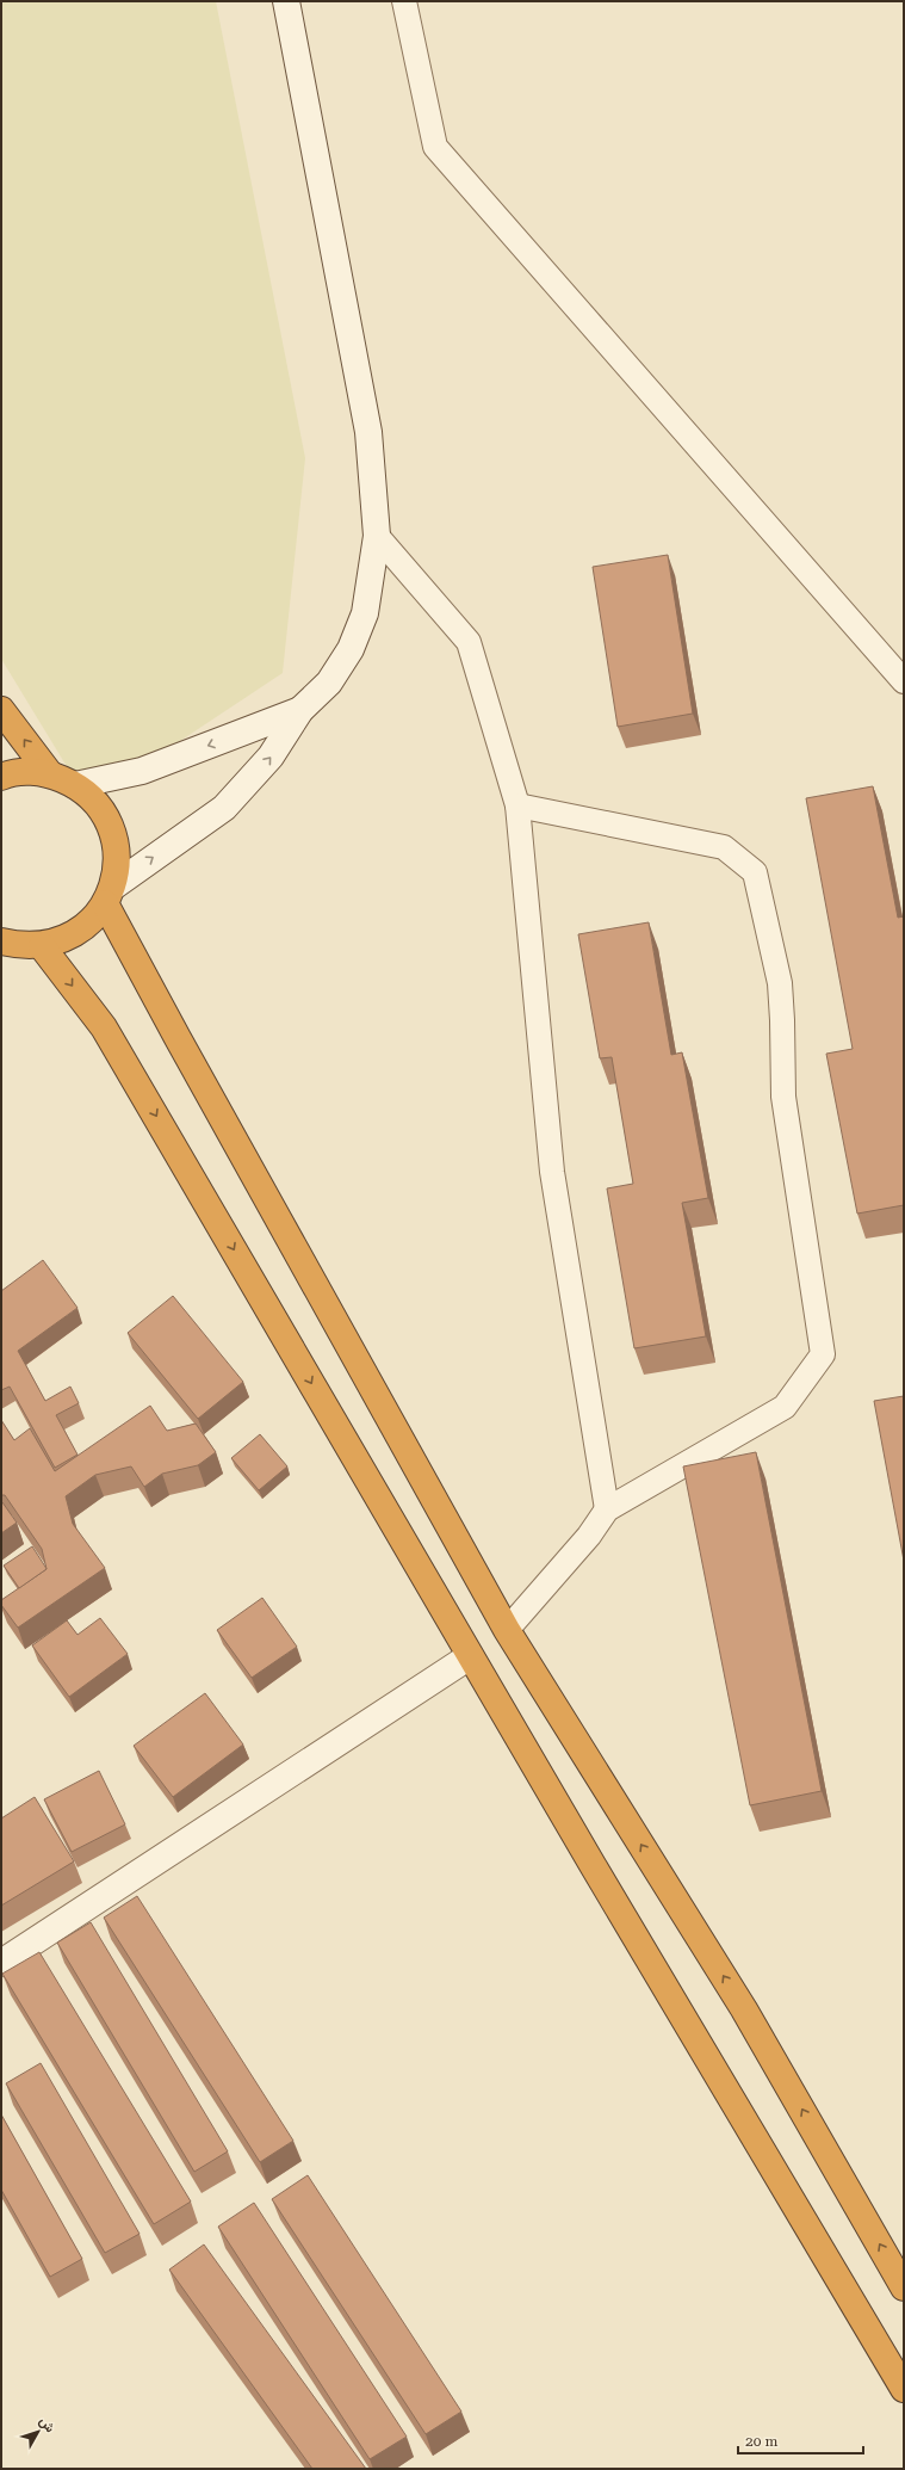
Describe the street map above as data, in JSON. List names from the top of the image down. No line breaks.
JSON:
{"scale_bar":"20 m","north":"top right"}
